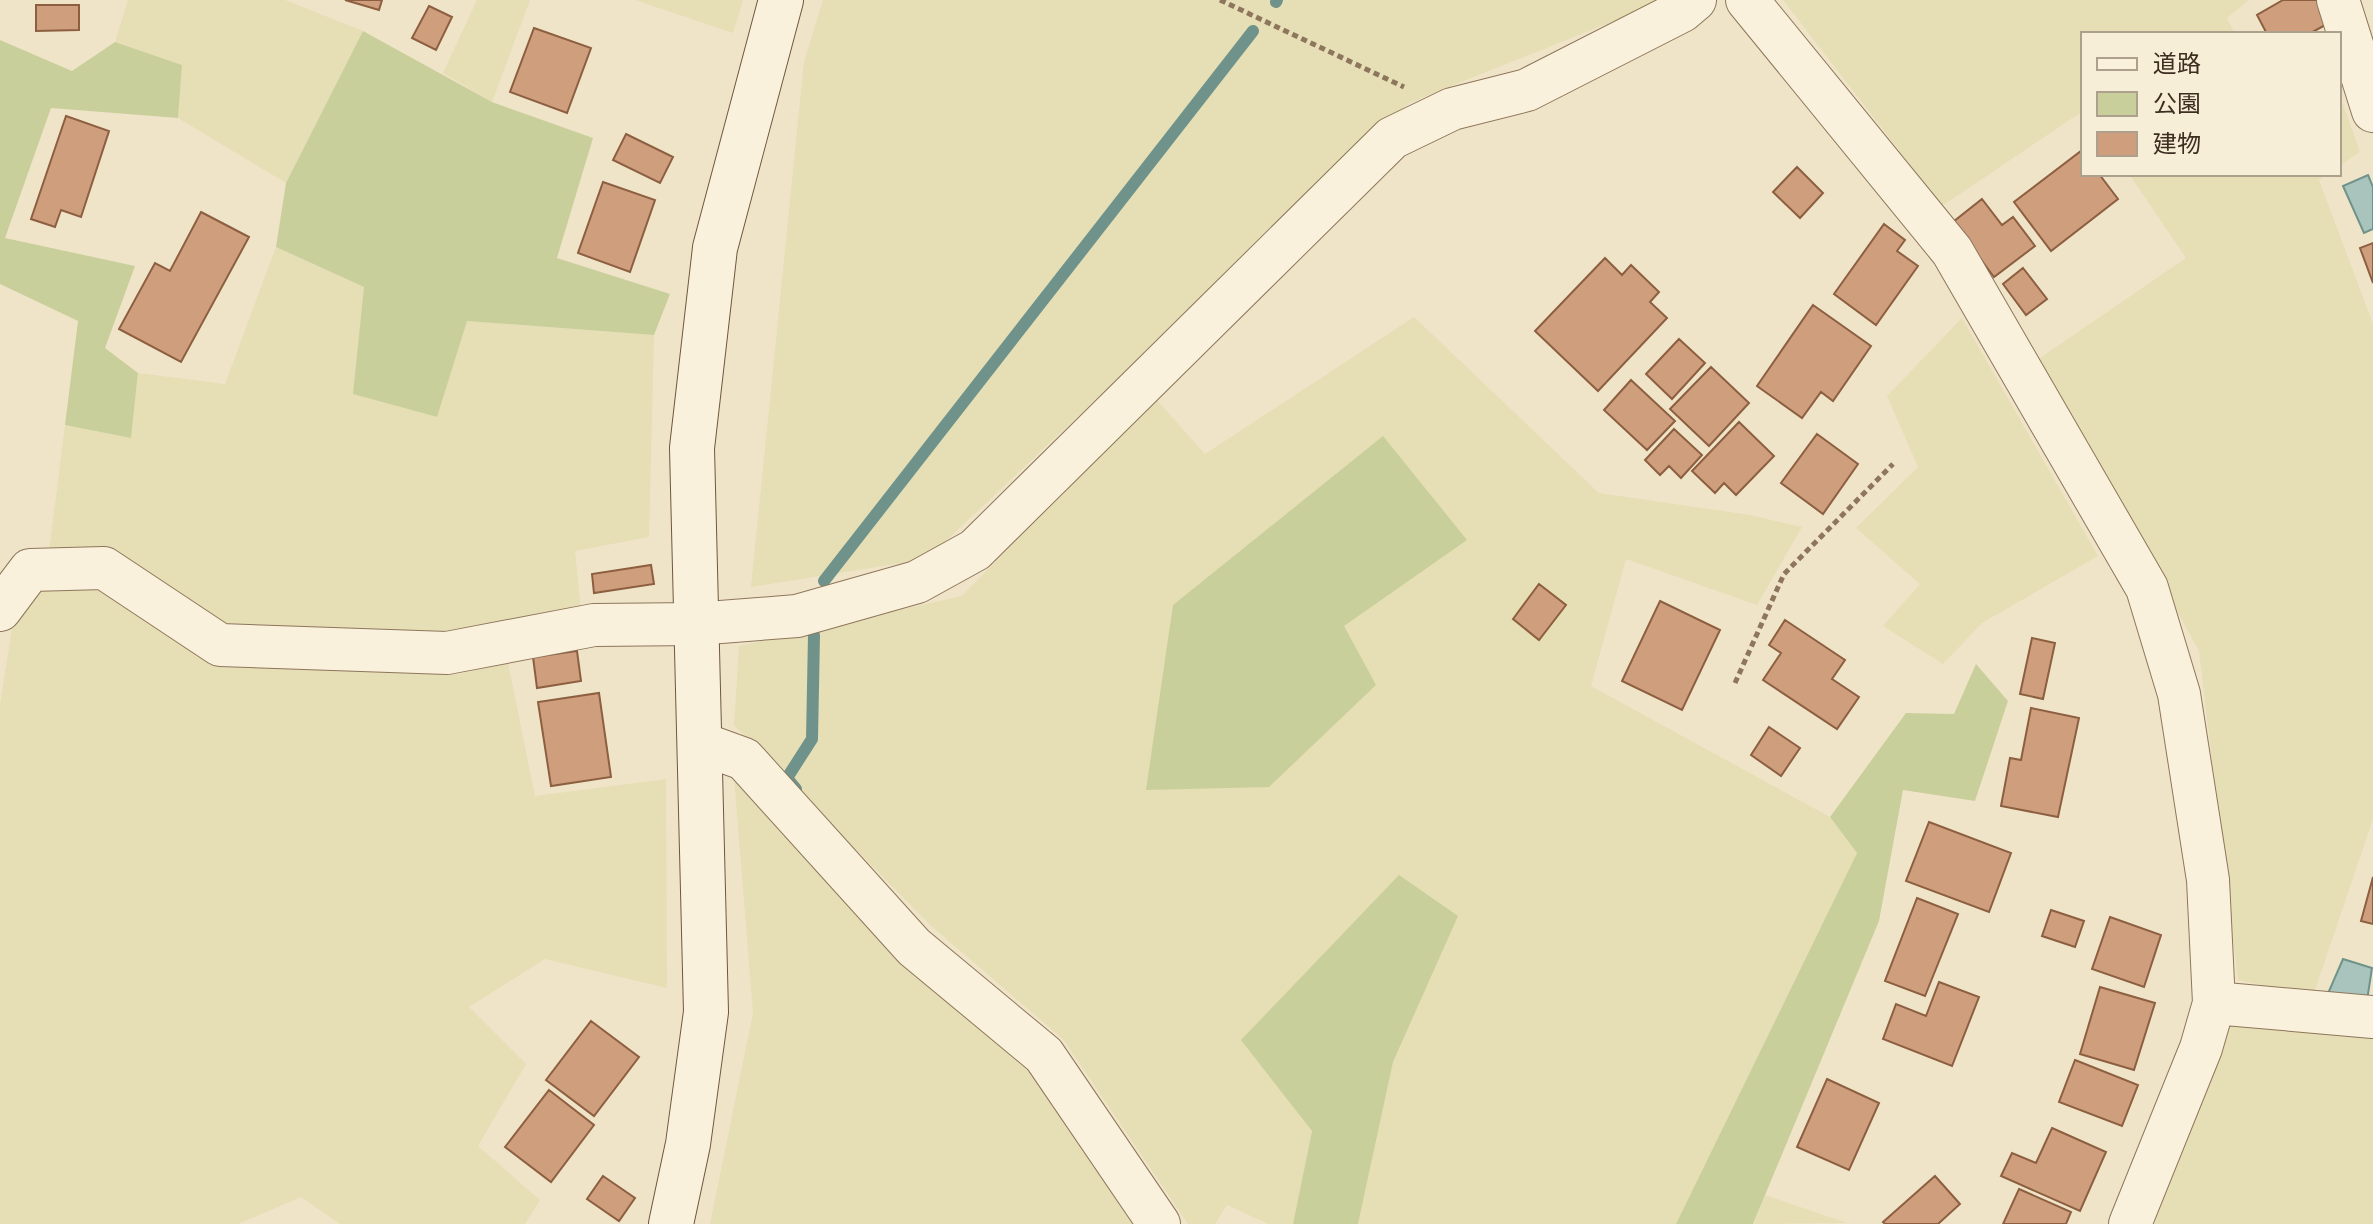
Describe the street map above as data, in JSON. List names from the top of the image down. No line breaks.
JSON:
{"legend":["道路","公園","建物"]}
